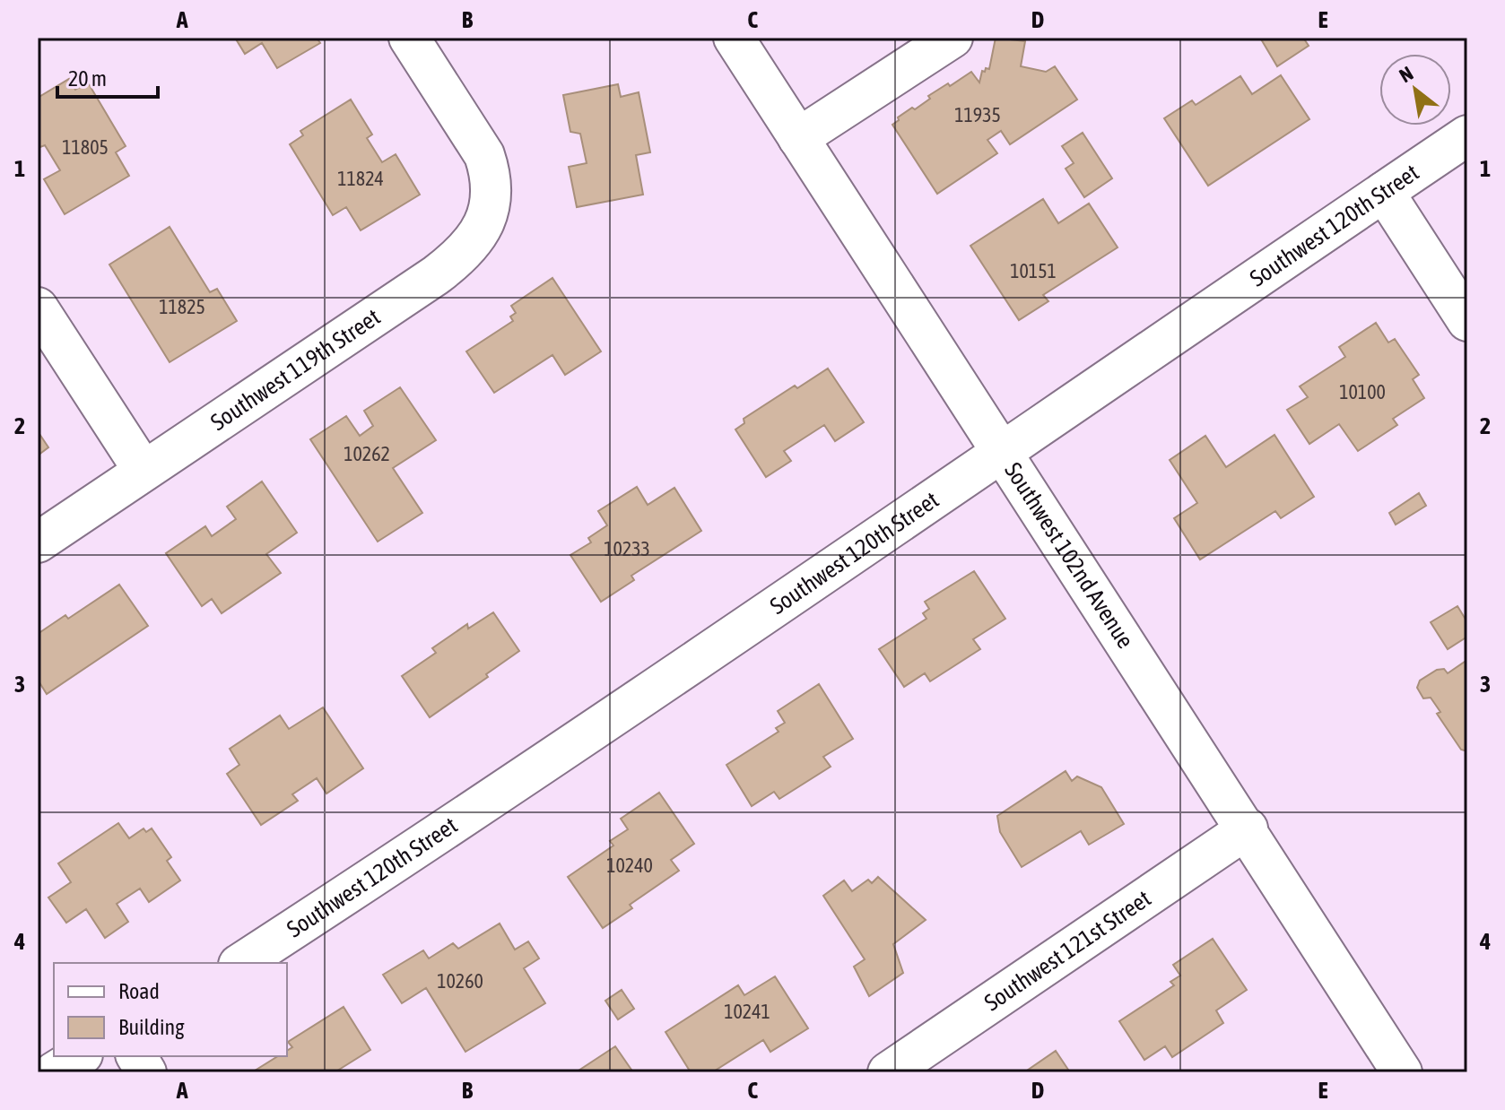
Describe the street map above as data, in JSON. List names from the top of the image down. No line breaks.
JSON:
{"streets":{"street":["Southwest 120th Street","Southwest 119th Street","Southwest 102nd Avenue","Southwest 121st Street"]},"crossings":[["Southwest 120th Street","Southwest 102nd Avenue"],["Southwest 102nd Avenue","Southwest 121st Street"]],"house_numbers":["11935","11805","11824","10151","11825","10100","10262","10233","10240","10260","10241"],"legend":["Road","Building"],"scale_bar":"20 m","north":"top left","grid":{"columns":["A","B","C","D","E"],"rows":["1","2","3","4"]}}
